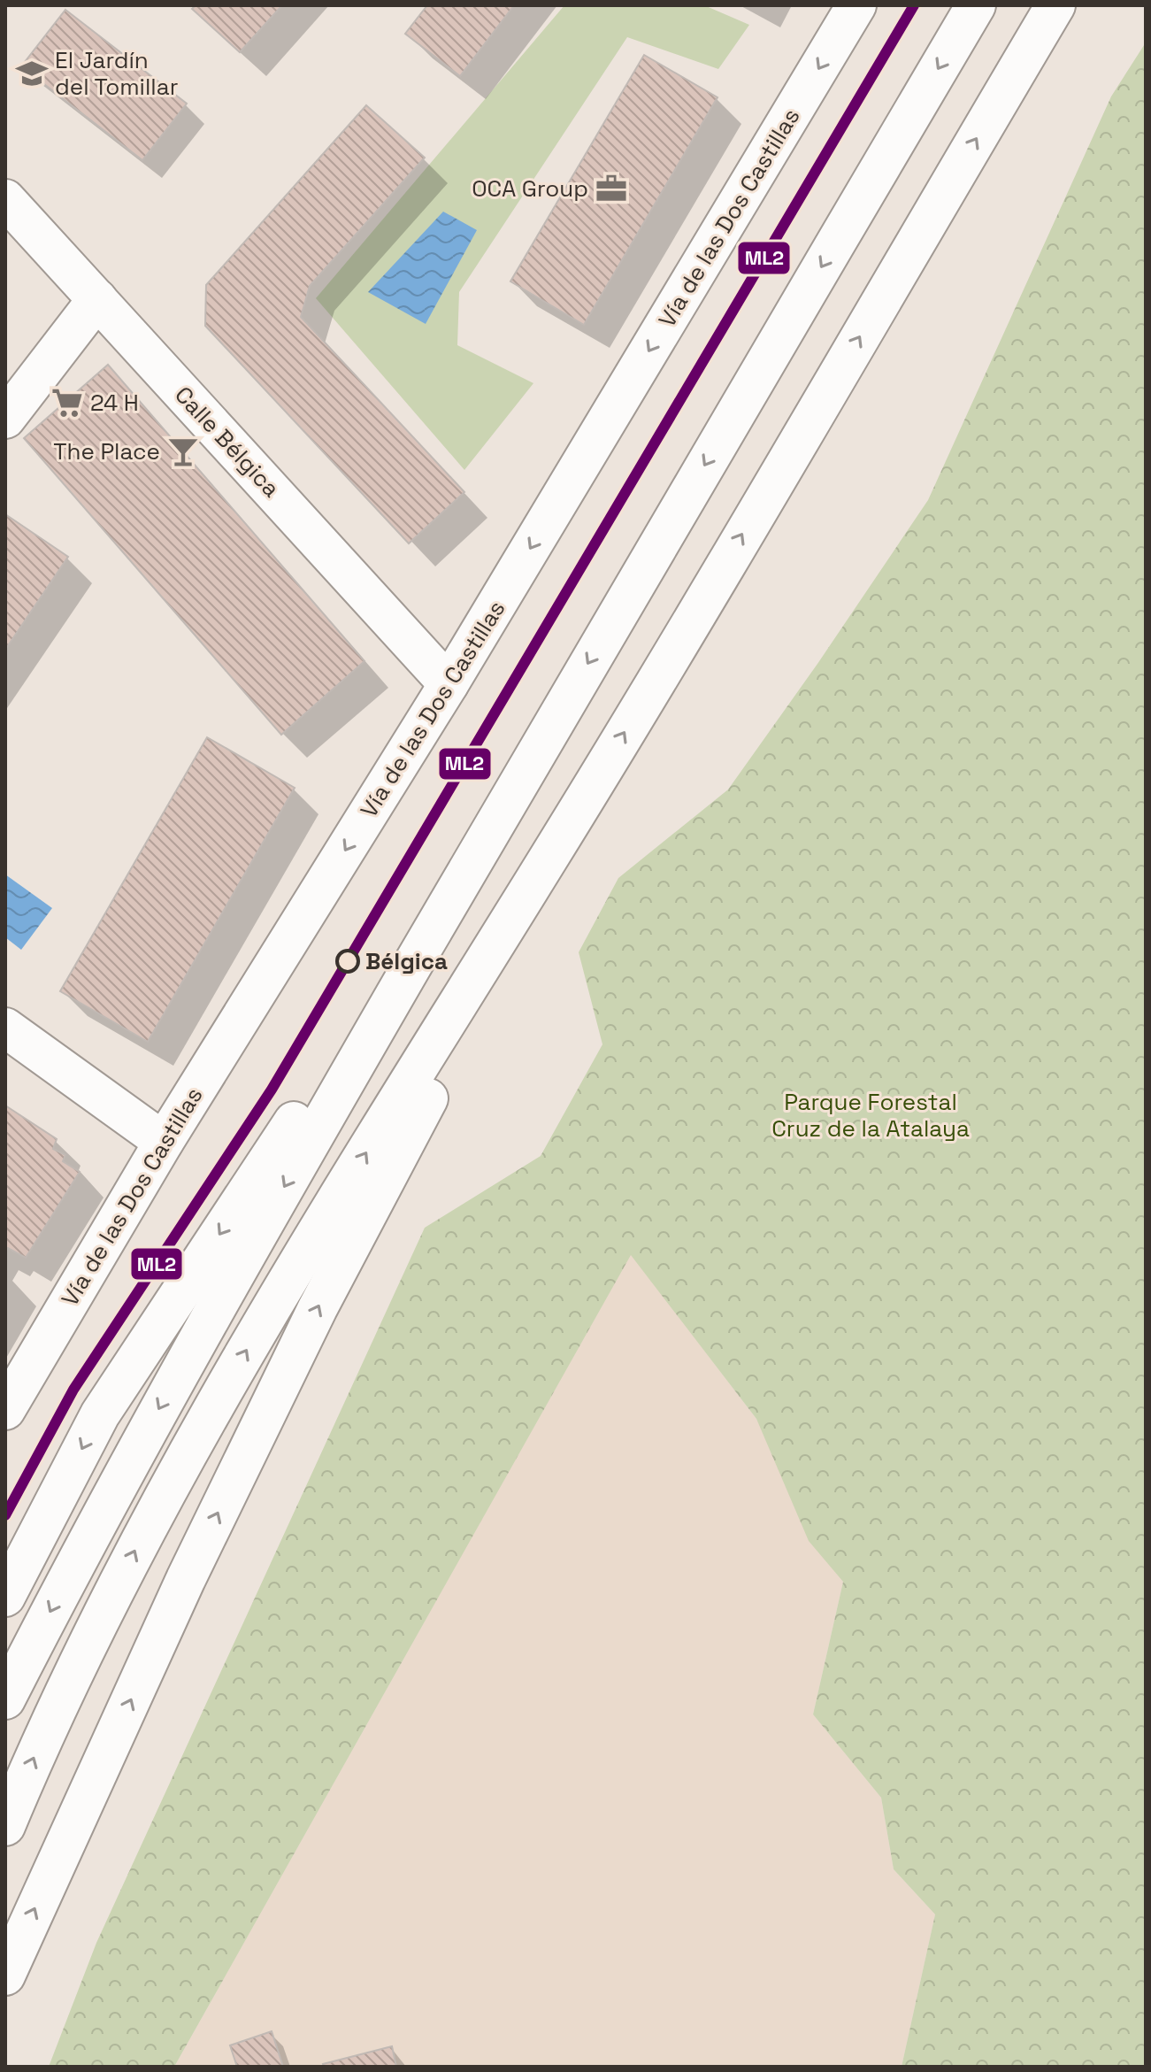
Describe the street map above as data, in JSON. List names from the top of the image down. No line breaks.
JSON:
{"streets":{"main road":["Vía de las Dos Castillas","Calle Bélgica"]},"crossings":[["Vía de las Dos Castillas","Calle Bélgica"]],"parks":["Parque Forestal Cruz de la Atalaya"],"places":{"school or university":["El Jardín del Tomillar"],"office":["OCA Group"],"supermarket":["24 H"],"bar":["The Place"],"other":["Bélgica"]},"lines":["transit line ML2"]}
